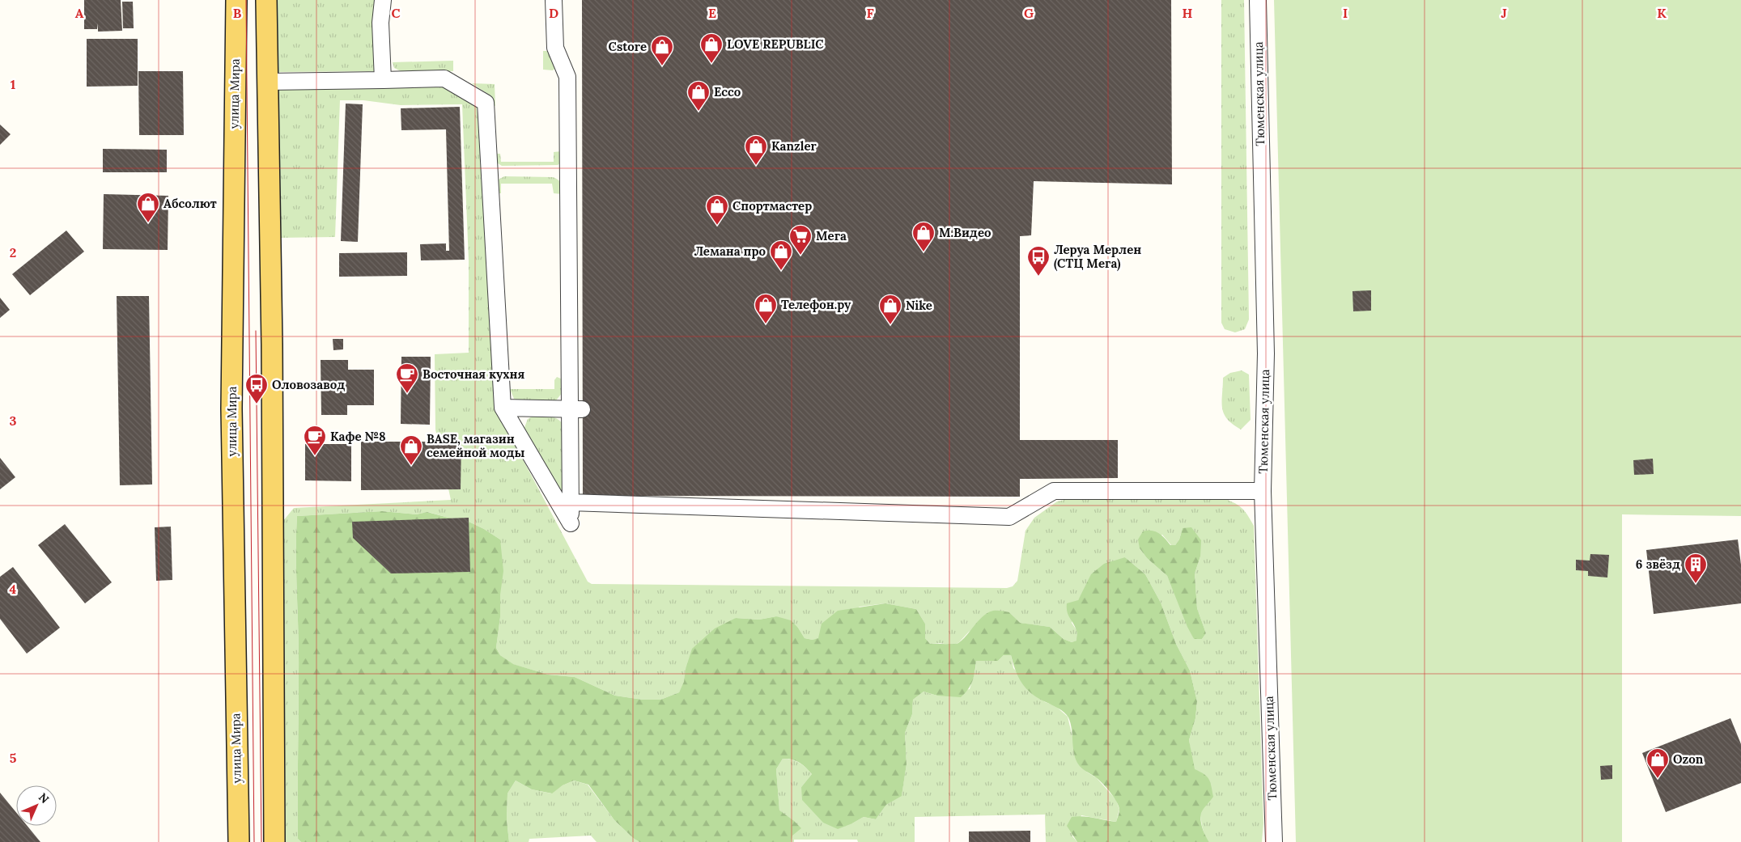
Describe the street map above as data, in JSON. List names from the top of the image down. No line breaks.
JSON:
{"streets":{"main road":["улица Мира"],"street":["Тюменская улица"]},"places":{"shop":["LOVE REPUBLIC","Cstore","Ecco","Kanzler","Абсолют","Спортмастер","М.Видео","Лемана про","Телефон.ру","Nike","BASE, магазин семейной моды","Ozon"],"supermarket":["Мега"],"bus stop":["Леруа Мерлен (СТЦ Мега)","Оловозавод"],"cafe":["Восточная кухня","Кафе №8"],"building":["6 звёзд"]},"north":"top right","grid":{"columns":["A","B","C","D","E","F","G","H","I","J","K"],"rows":["1","2","3","4","5"]}}
